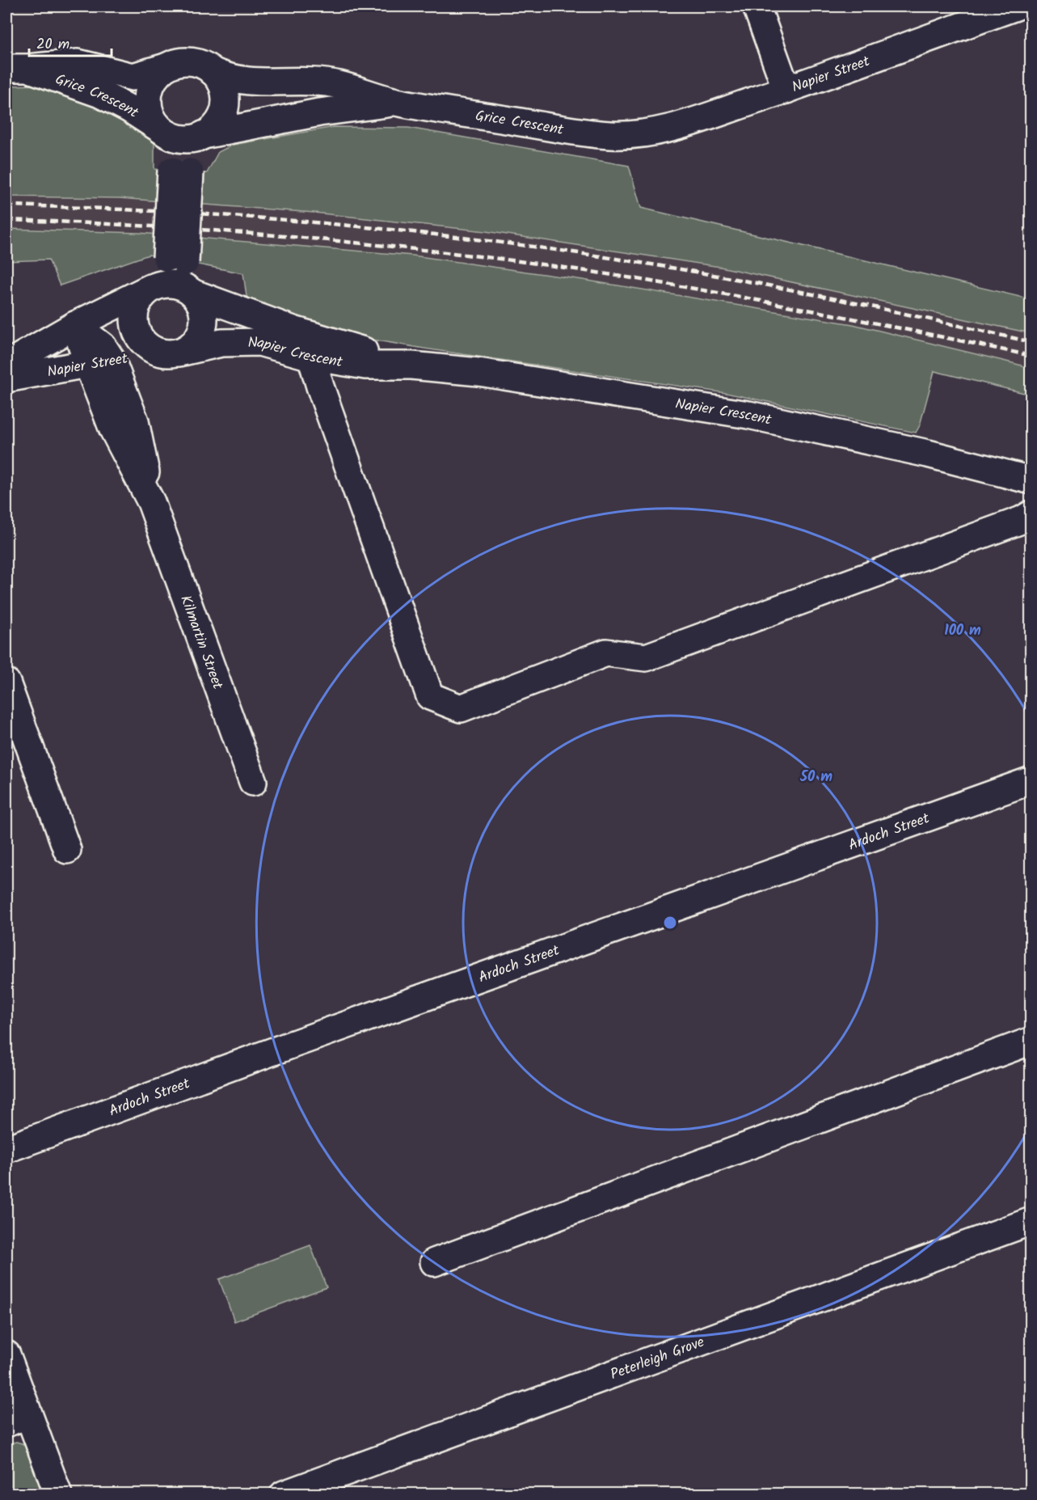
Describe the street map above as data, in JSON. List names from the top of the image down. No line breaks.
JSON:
{"streets":{"street":["Napier Street","Grice Crescent","Napier Crescent","Kilmartin Street","Ardoch Street","Peterleigh Grove"]},"crossings":[["Napier Street","Grice Crescent"],["Napier Street","Napier Crescent"],["Napier Street","Kilmartin Street"]],"scale_bar":"20 m","rings":["100 m","50 m"]}
